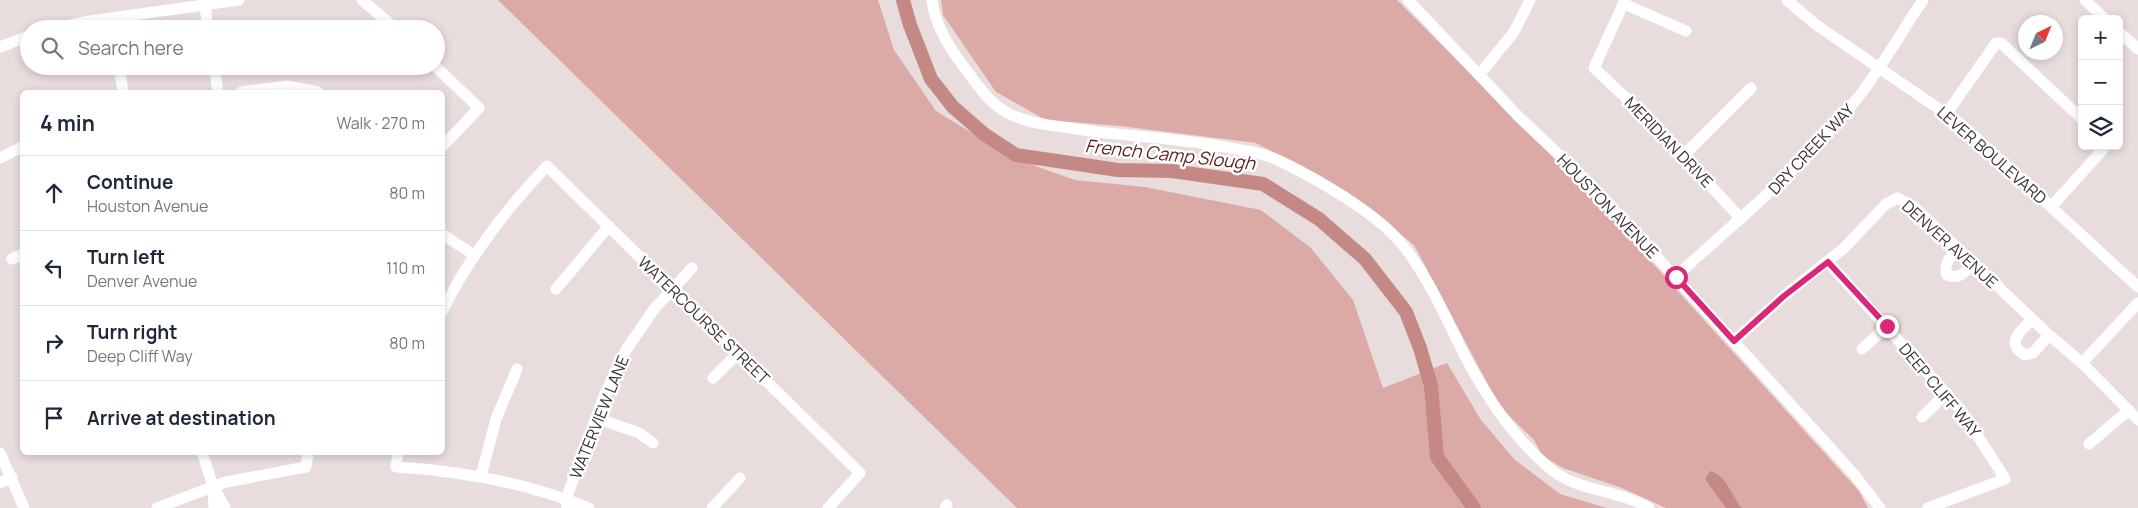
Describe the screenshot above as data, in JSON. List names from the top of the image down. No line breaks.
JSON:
{"streets":{"street":["MERIDIAN DRIVE","DRY CREEK WAY","LEVER BOULEVARD","HOUSTON AVENUE","DENVER AVENUE","WATERCOURSE STREET","DEEP CLIFF WAY","WATERVIEW LANE"]},"crossings":[["MERIDIAN DRIVE","DRY CREEK WAY"],["DRY CREEK WAY","LEVER BOULEVARD"],["DRY CREEK WAY","HOUSTON AVENUE"],["HOUSTON AVENUE","DENVER AVENUE"],["DENVER AVENUE","DEEP CLIFF WAY"],["WATERCOURSE STREET","WATERVIEW LANE"]],"water":["French Camp Slough"],"north":"top right","page":{"map_buttons":["+","−"],"search":"Search here","heading":["4 min","Walk · 270 m"],"list":[["Continue","Houston Avenue","80 m"],["Turn left","Denver Avenue","110 m"],["Turn right","Deep Cliff Way","80 m"],"Arrive at destination"]}}
